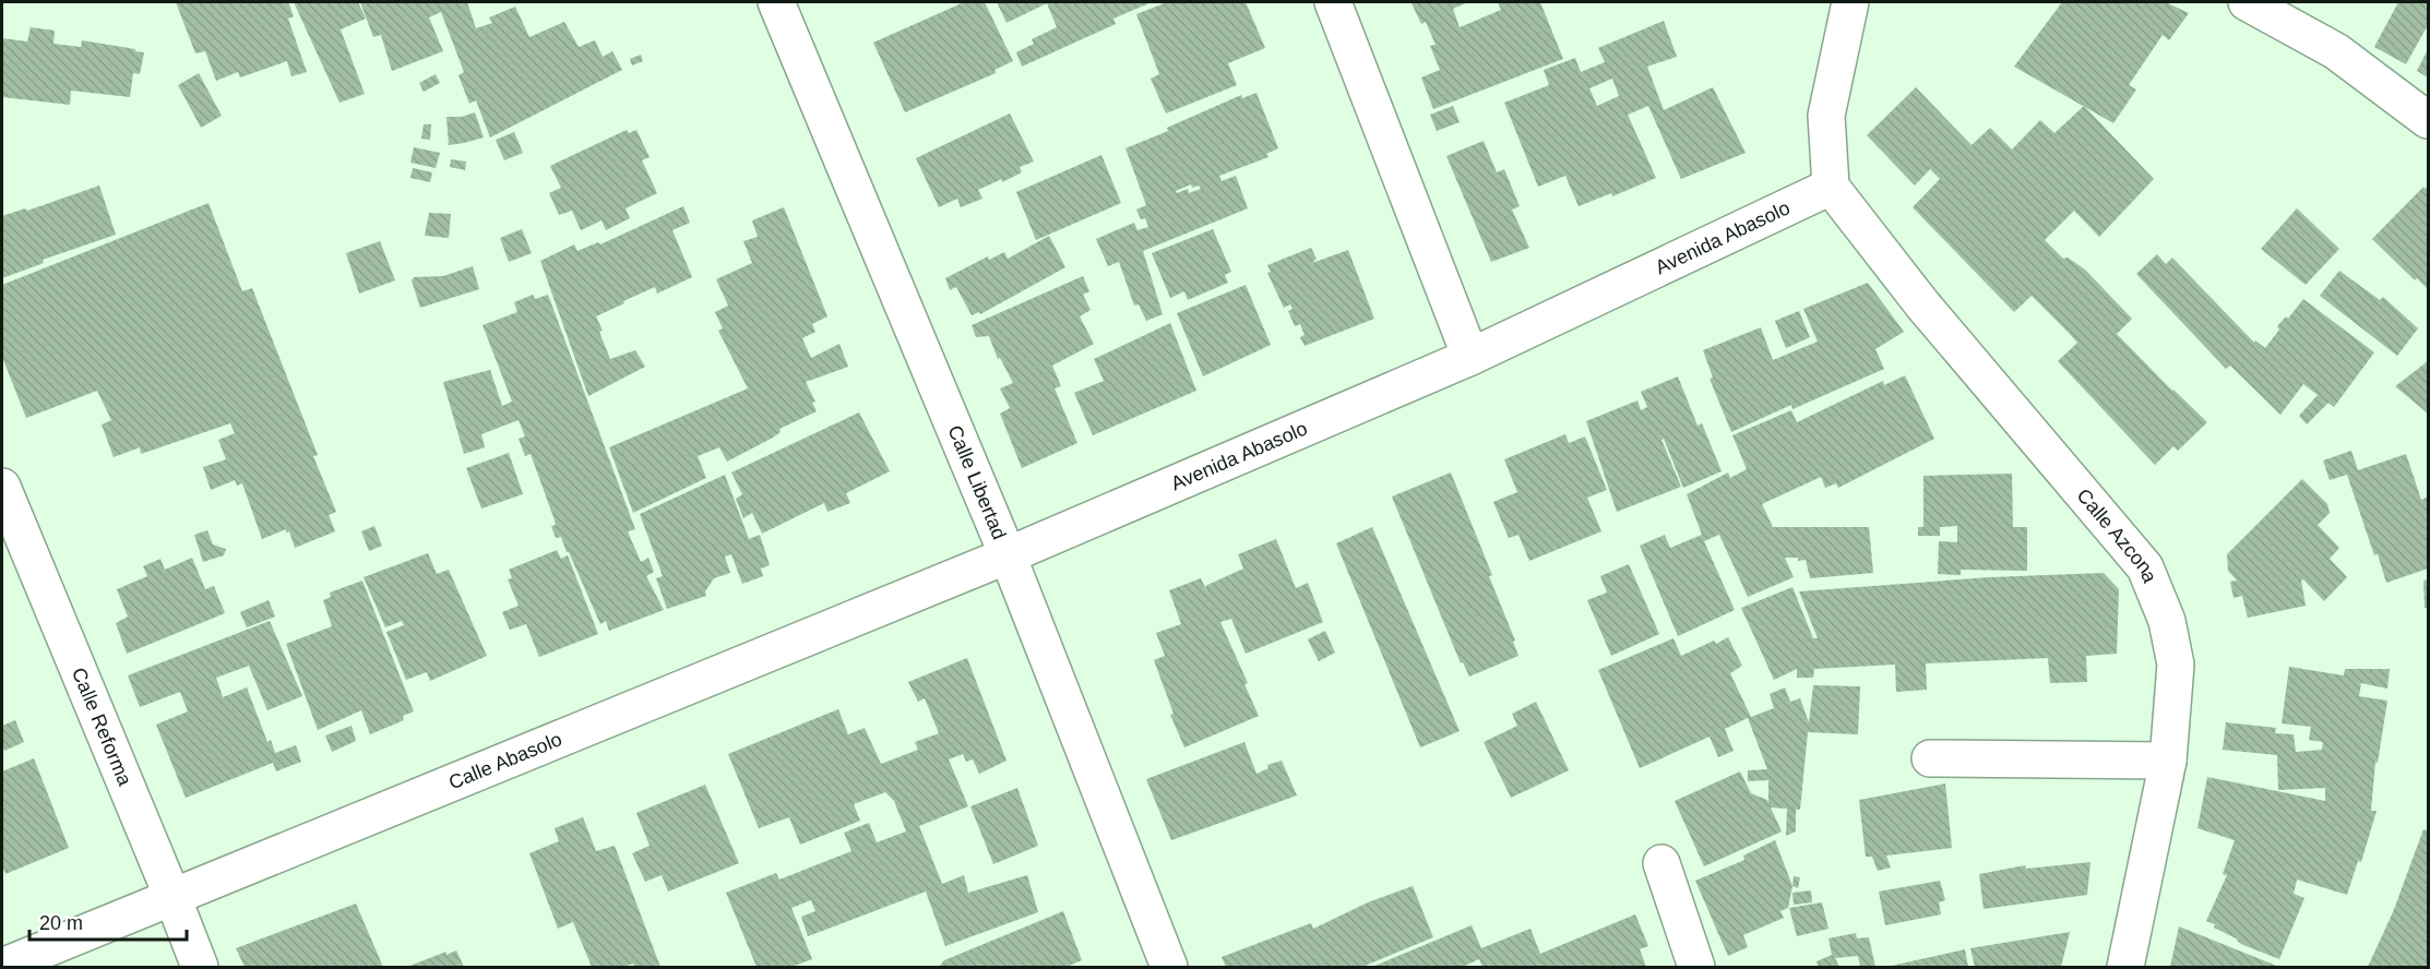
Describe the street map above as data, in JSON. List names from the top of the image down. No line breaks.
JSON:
{"streets":{"street":["Avenida Abasolo","Calle Libertad","Calle Azcona","Calle Reforma","Calle Abasolo"]},"crossings":[["Avenida Abasolo","Calle Libertad"],["Avenida Abasolo","Calle Azcona"],["Avenida Abasolo","Calle Abasolo"],["Calle Libertad","Calle Abasolo"],["Calle Reforma","Calle Abasolo"]],"scale_bar":"20 m"}
